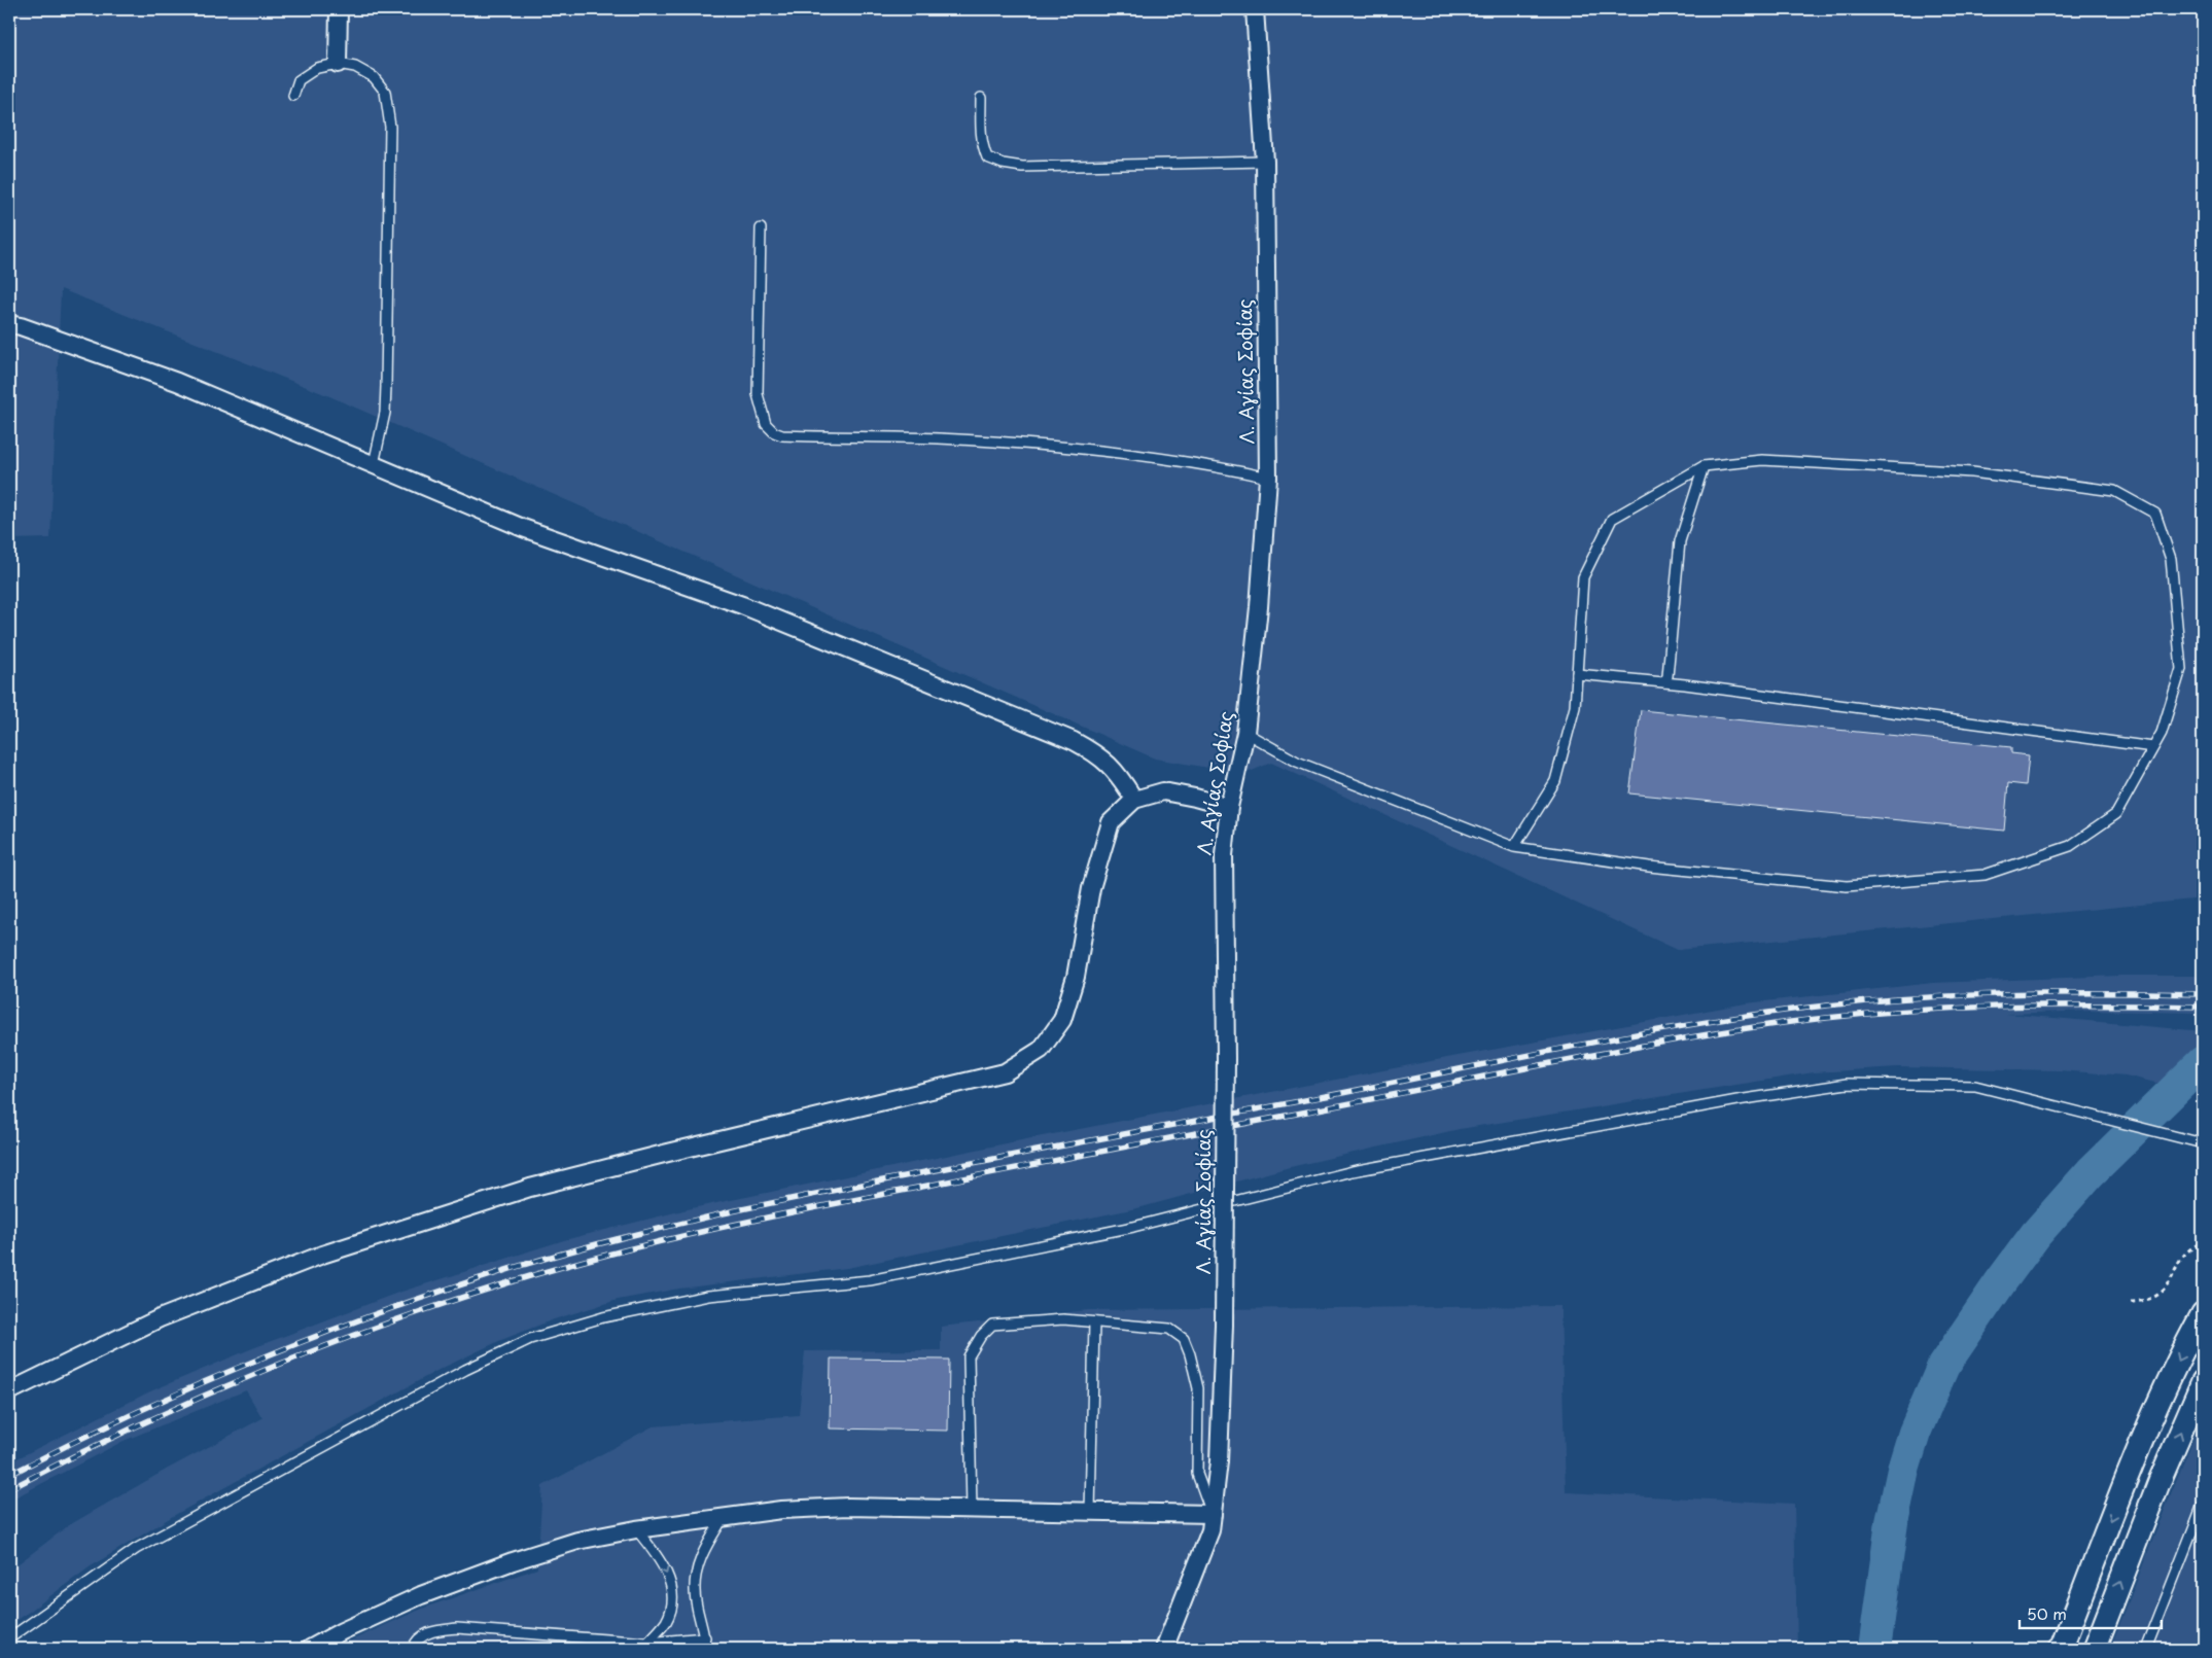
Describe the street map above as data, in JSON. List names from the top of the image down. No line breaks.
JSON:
{"streets":{"street":["Λ. Αγίας Σοφίας"]},"scale_bar":"50 m"}
